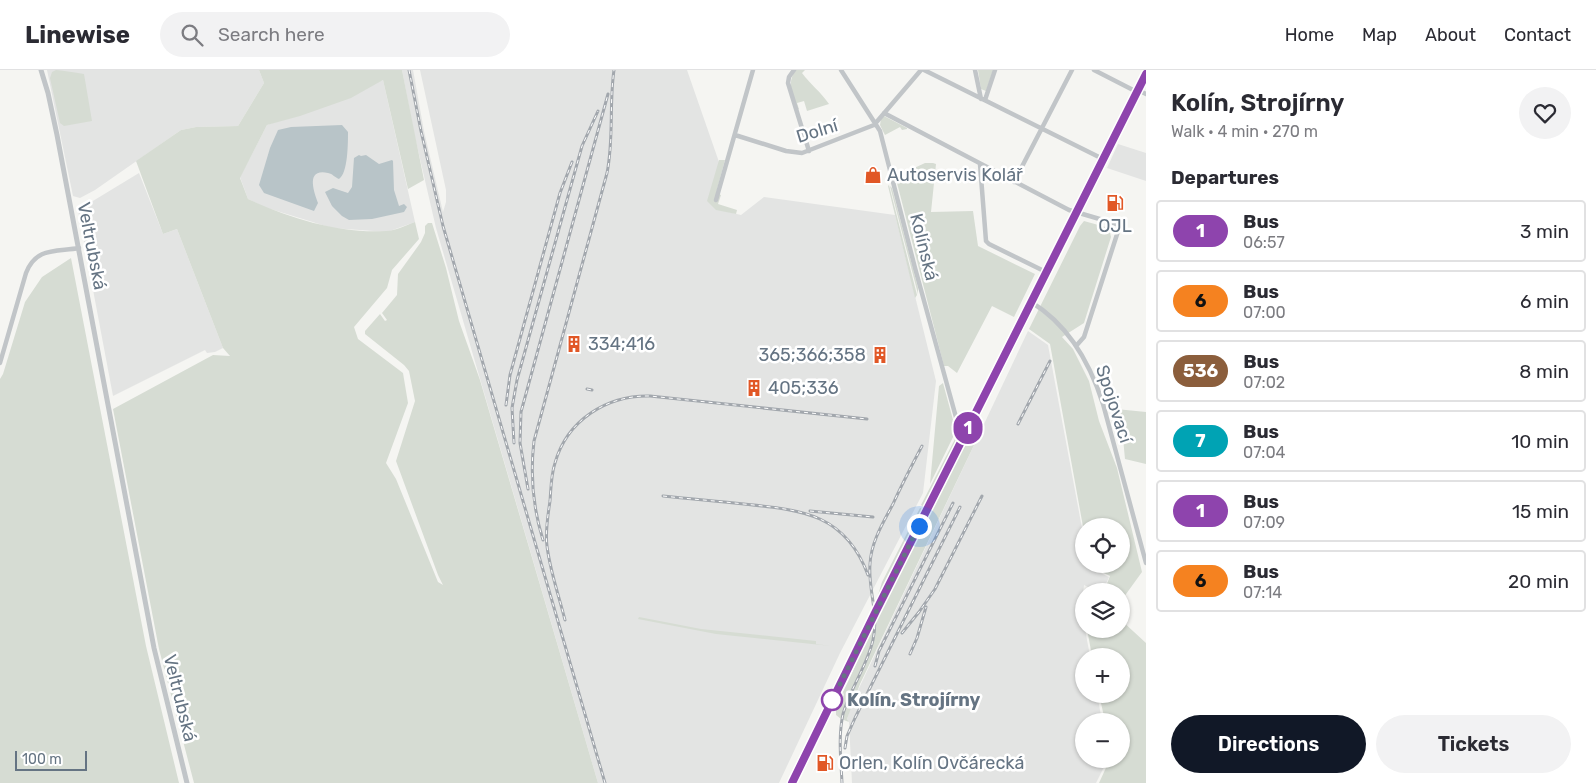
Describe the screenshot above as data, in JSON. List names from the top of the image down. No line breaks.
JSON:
{"streets":{"street":["Dolní","Veltrubská","Kolínská","Spojovací"]},"crossings":[["Dolní","Kolínská"]],"places":{"shop":["Autoservis Kolář"],"fuel station":["OJL","Orlen, Kolín Ovčárecká"],"building":["334;416","365;366;358","405;336"],"other":["Kolín, Strojírny"]},"lines":["bus line 1"],"scale_bar":"100 m","page":{"header":"Linewise","search":"Search here","nav":["Home","Map","About","Contact"],"on_map":"1","heading":[["Kolín, Strojírny","Walk · 4 min · 270 m"],"Departures"],"list":[{"mark":"1","name":"Bus","note":"06:57","value":"3 min"},{"mark":"6","name":"Bus","note":"07:00","value":"6 min"},{"mark":"536","name":"Bus","note":"07:02","value":"8 min"},{"mark":"7","name":"Bus","note":"07:04","value":"10 min"},{"mark":"1","name":"Bus","note":"07:09","value":"15 min"},{"mark":"6","name":"Bus","note":"07:14","value":"20 min"}],"map_buttons":["+","−"],"buttons":["Directions","Tickets"],"scale":"100 m"}}
